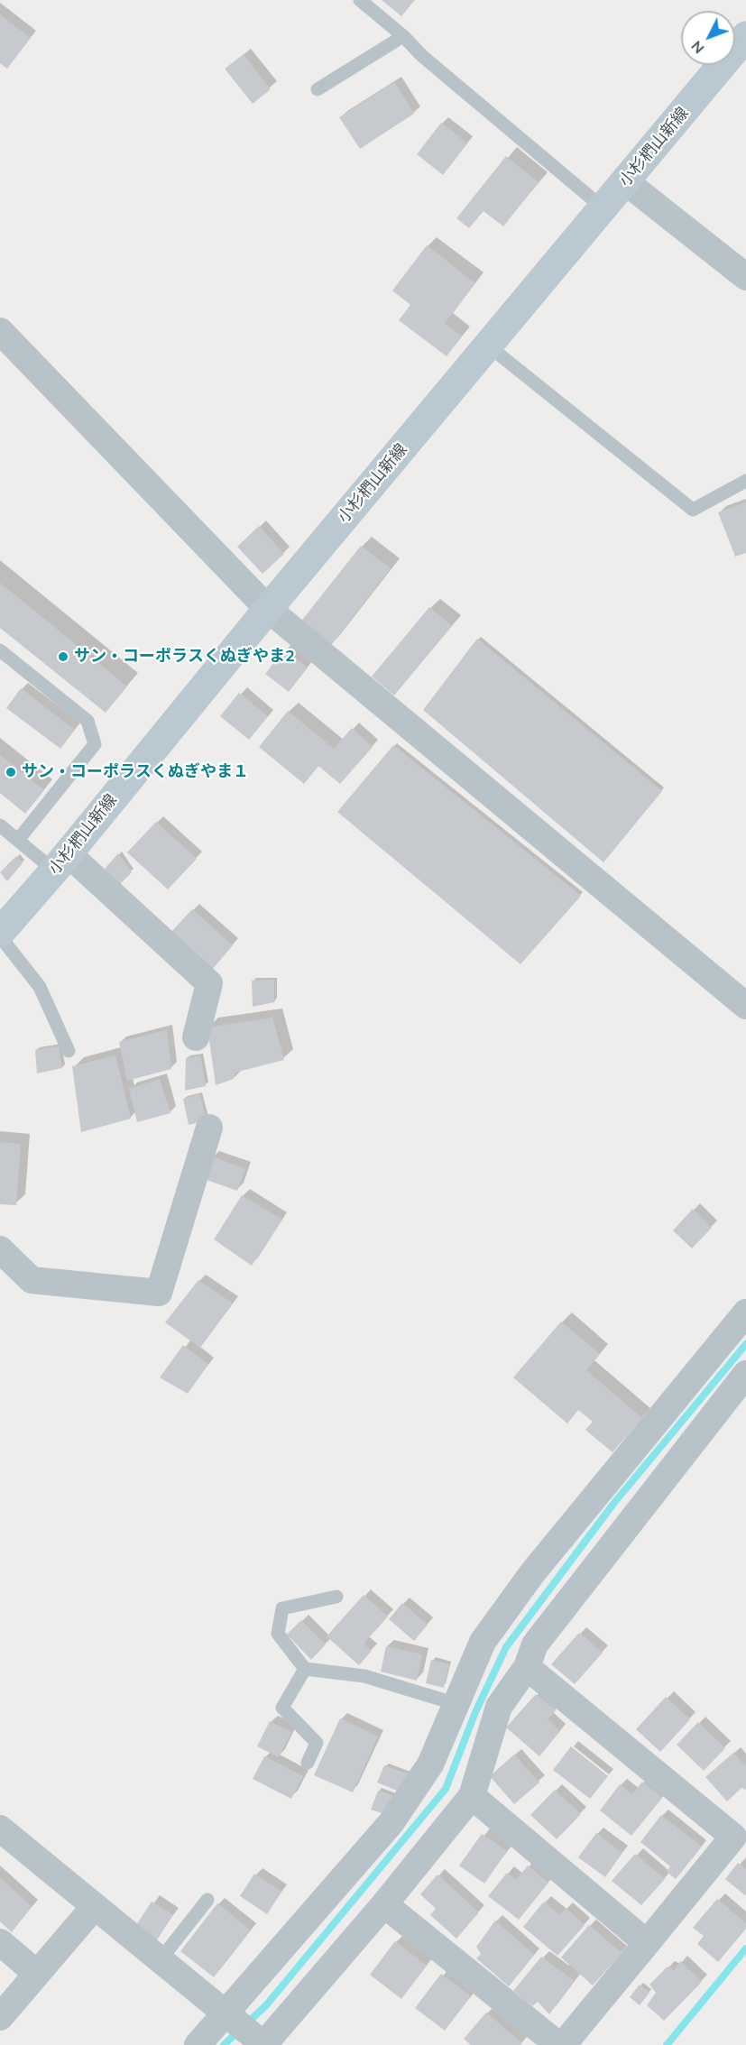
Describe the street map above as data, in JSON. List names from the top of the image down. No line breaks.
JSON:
{"streets":{"main road":["小杉椚山新線"]},"places":["サン・コーポラスくぬぎやま2","サン・コーポラスくぬぎやま１"],"north":"bottom left"}
